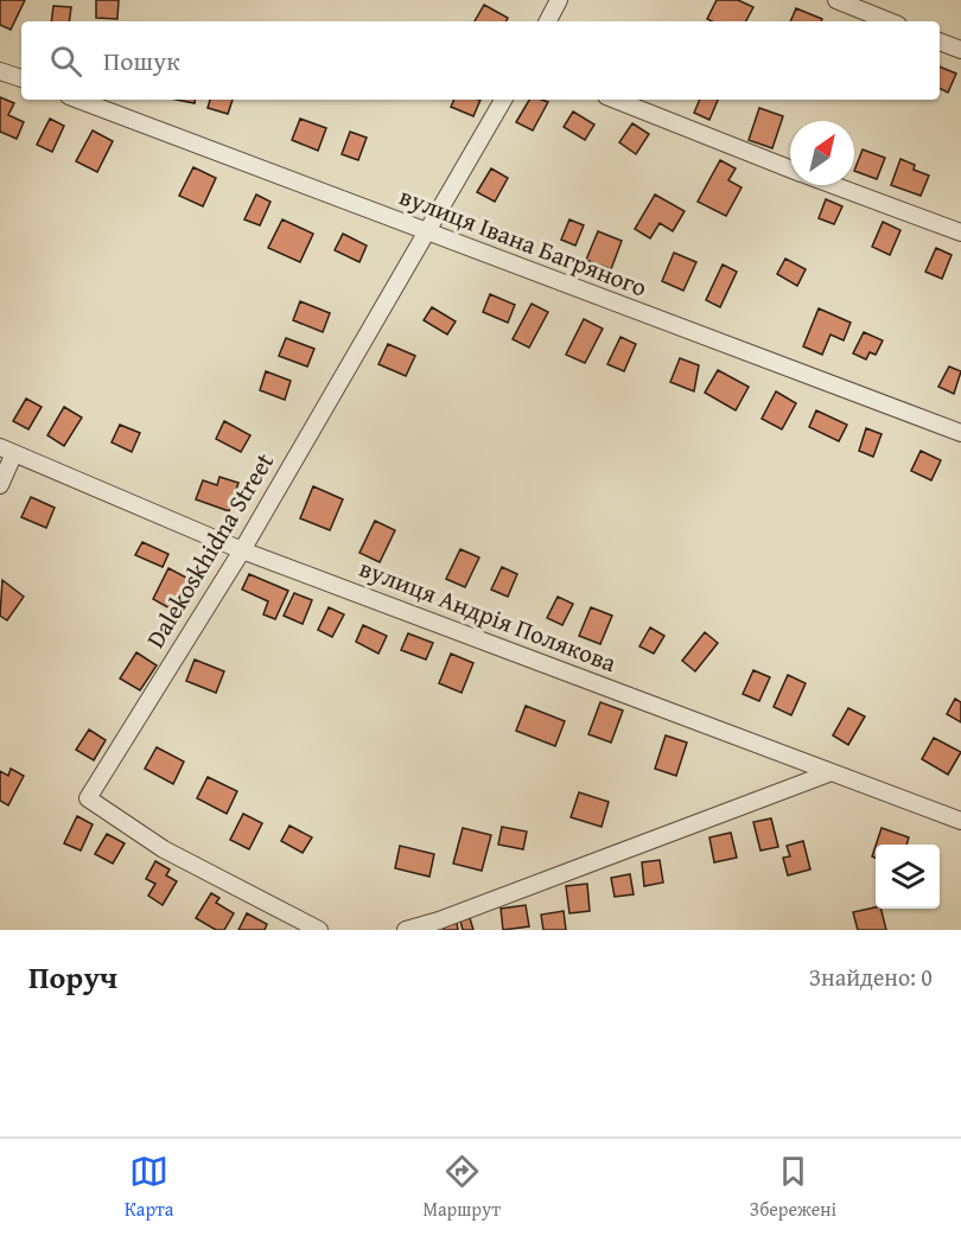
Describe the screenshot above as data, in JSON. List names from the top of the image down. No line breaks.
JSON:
{"streets":{"street":["вулиця Івана Багряного","Dalekoskhidna Street","вулиця Андрія Полякова"]},"crossings":[["вулиця Івана Багряного","Dalekoskhidna Street"],["Dalekoskhidna Street","вулиця Андрія Полякова"]],"north":"top right","page":{"search":"Пошук","heading":["Поруч","Знайдено: 0"],"nav":["Карта","Маршрут","Збережені"]}}
